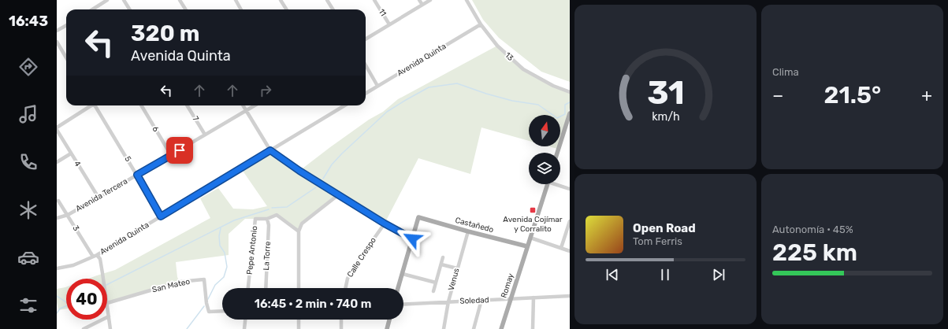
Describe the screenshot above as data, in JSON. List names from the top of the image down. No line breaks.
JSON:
{"streets":{"main road":["Castañedo","Romay"],"street":["11","13","Avenida Quinta","7","6","5","4","Avenida Tercera","3","Pepe Antonio","La Torre","Calle Crespo","Venus","San Mateo","Soledad"]},"crossings":[["13","Avenida Quinta"],["Avenida Quinta","5"],["Avenida Quinta","3"],["7","Avenida Tercera"],["6","Avenida Tercera"],["5","Avenida Tercera"],["4","Avenida Tercera"],["Avenida Tercera","3"],["Castañedo","Venus"],["Castañedo","Romay"],["Pepe Antonio","La Torre"],["Venus","Soledad"],["Romay","Soledad"]],"places":{"transit":["Avenida Cojímar y Corralito"]},"north":"top","page":{"tabs":"16:43","tile":["Clima",["Autonomía · 45%","225 km"]],"turn":["320 m","Avenida Quinta"],"heat":["−","21.5°","+"],"song":["Open Road","Tom Ferris"],"limit":"40","trip":"16:45 · 2 min · 740 m","gauge":["31","km/h"]}}
